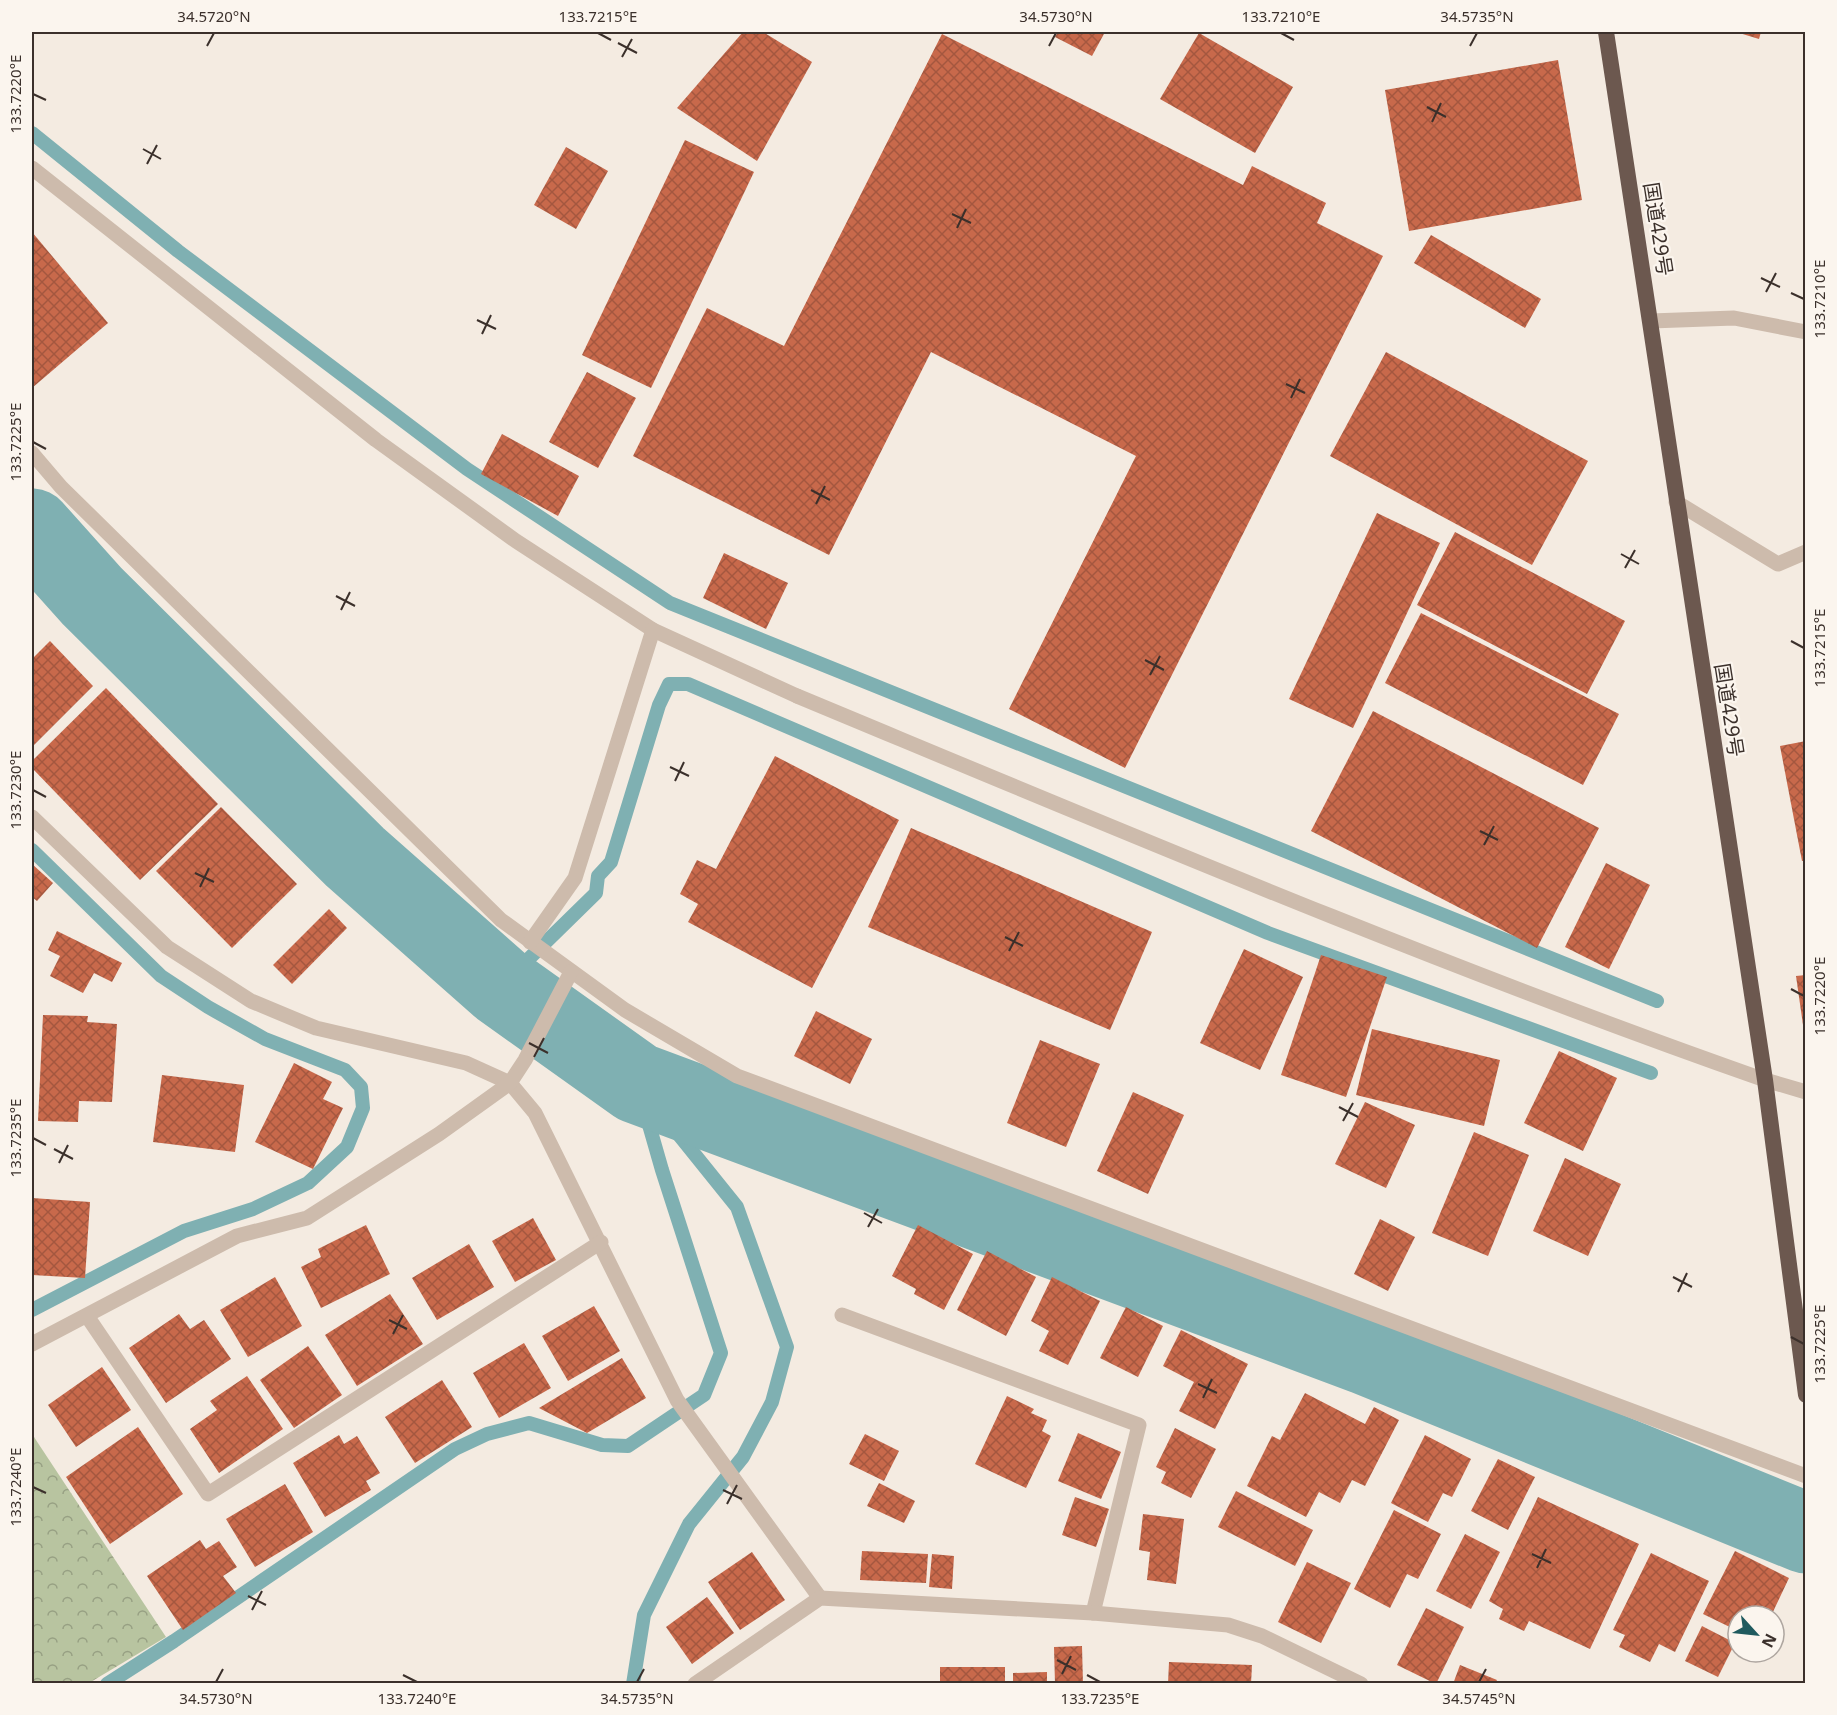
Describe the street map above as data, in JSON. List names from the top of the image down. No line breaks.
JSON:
{"streets":{"highway":["国道429号"]},"north":"bottom right","coordinates":["34.5720°N","133.7215°E","34.5730°N","133.7210°E","34.5735°N","133.7220°E","133.7225°E","133.7230°E","133.7235°E","133.7240°E","34.5745°N"]}
